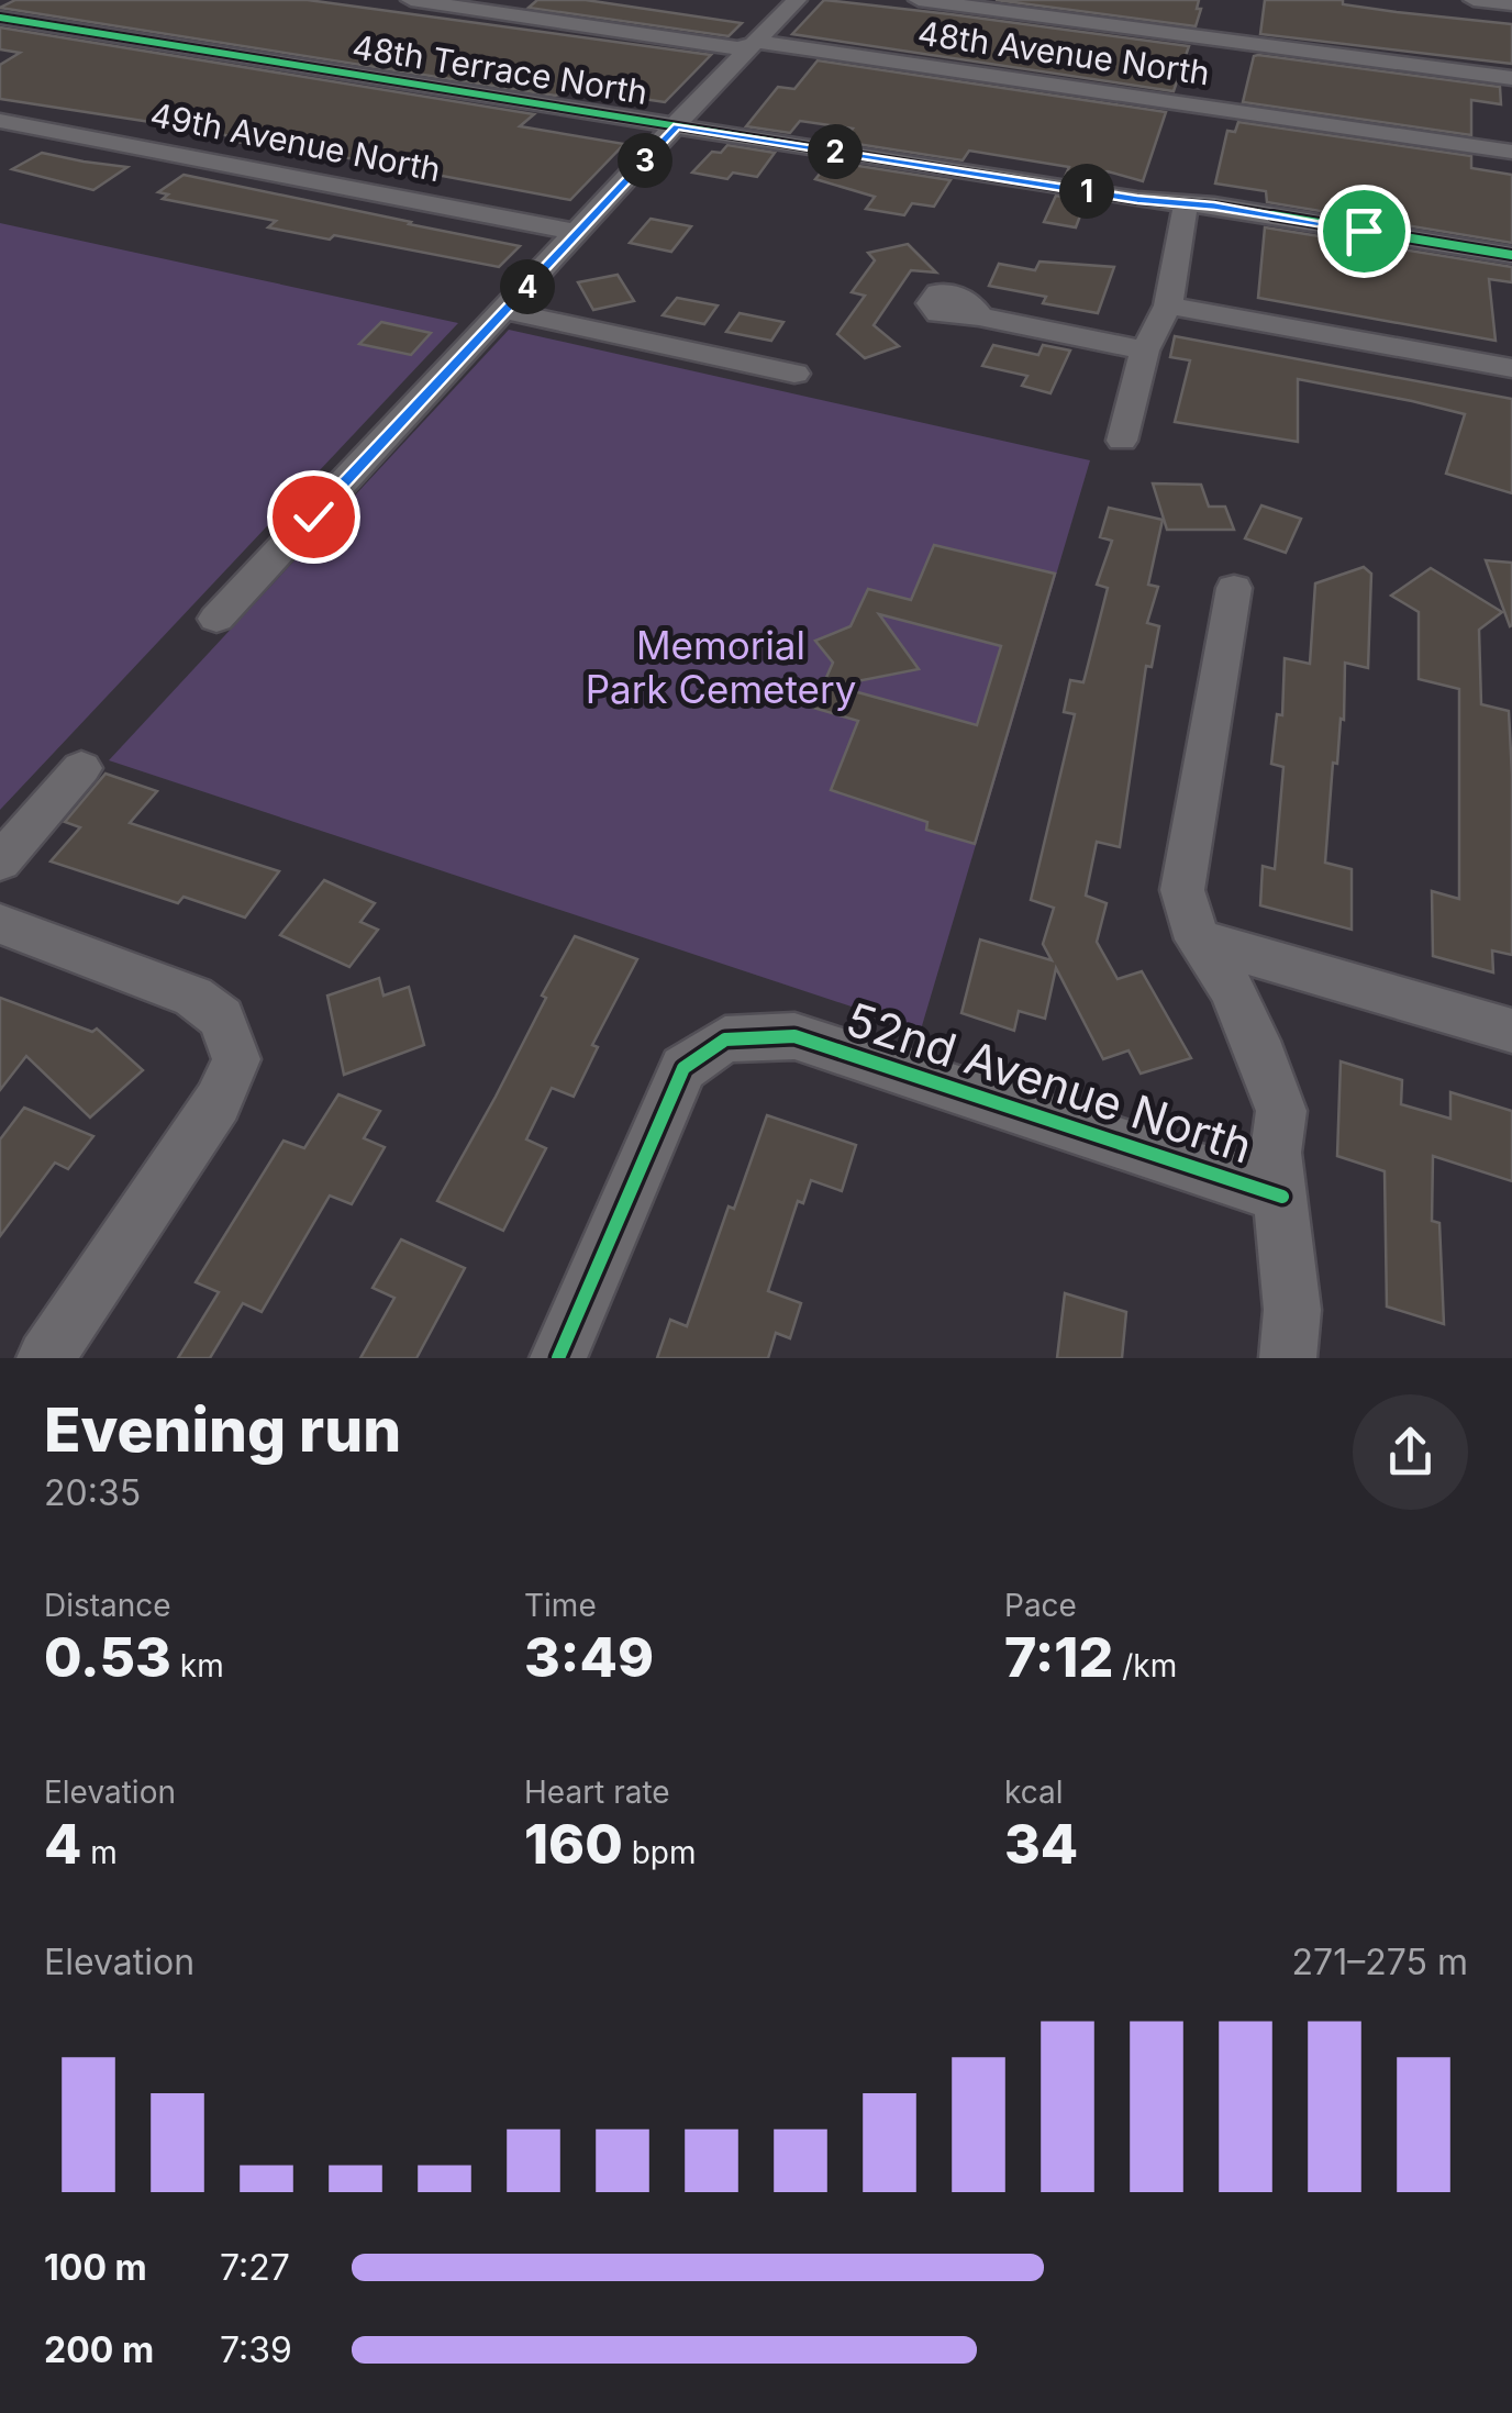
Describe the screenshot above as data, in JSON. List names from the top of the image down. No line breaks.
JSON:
{"streets":{"street":["48th Avenue North","48th Terrace North","49th Avenue North","52nd Avenue North"]},"parks":["Memorial Park Cemetery"],"page":{"pins":["2","3","1","4"],"heading":["Evening run","20:35"],"stats":[["Distance","0.53 km"],["Time","3:49"],["Pace","7:12 /km"],["Elevation","4 m"],["Heart rate","160 bpm"],["kcal","34"]],"chart":["Elevation","271–275 m"],"list":[{"name":"100 m","note":"7:27"},{"name":"200 m","note":"7:39"}]}}
